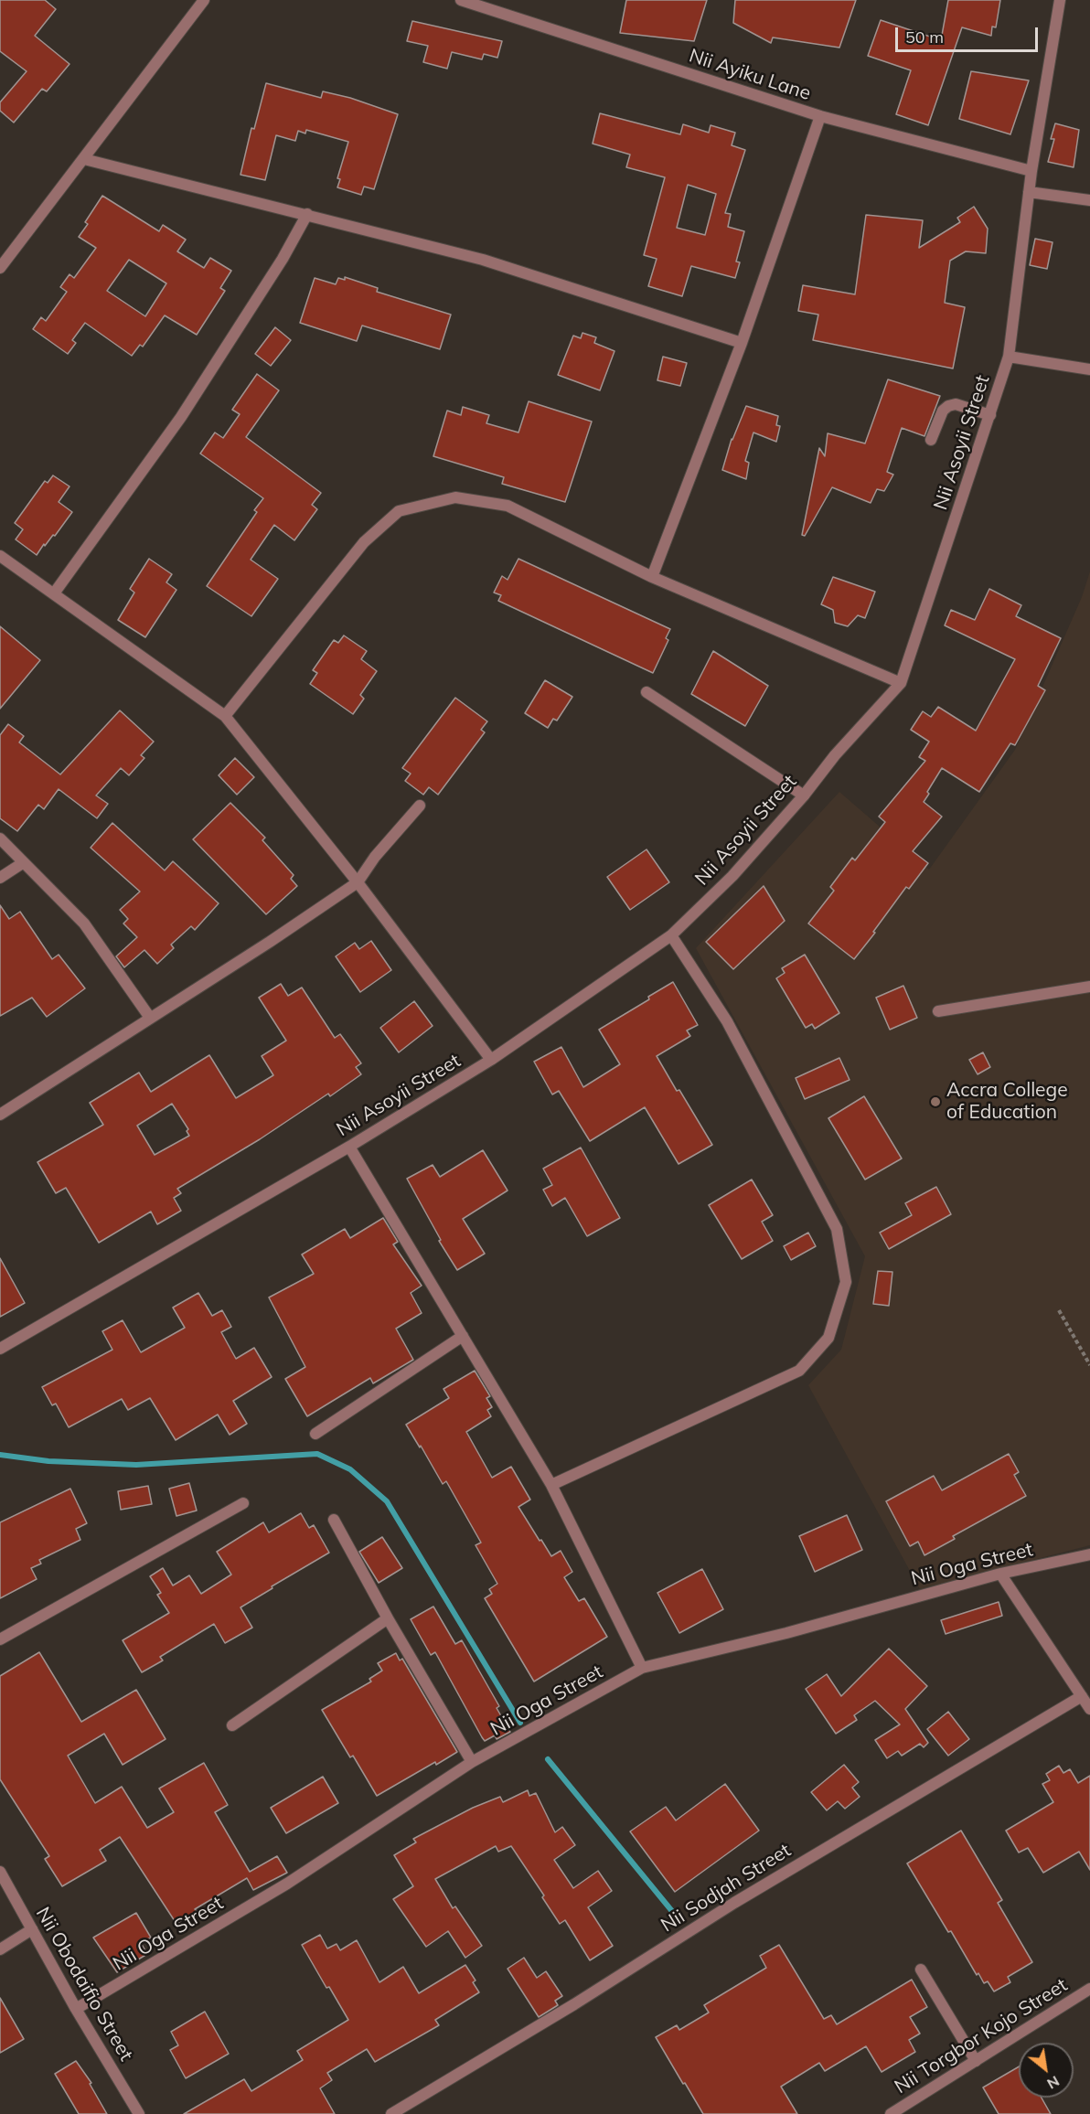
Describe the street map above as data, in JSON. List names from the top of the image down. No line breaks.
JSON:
{"streets":{"street":["Nii Ayiku Lane","Nii Asoyii Street","Nii Oga Street","Nii Sodjah Street","Nii Obodaifio Street","Nii Torgbor Kojo Street"]},"crossings":[["Nii Ayiku Lane","Nii Asoyii Street"],["Nii Oga Street","Nii Obodaifio Street"]],"places":["Accra College of Education"],"scale_bar":"50 m","north":"bottom right"}
